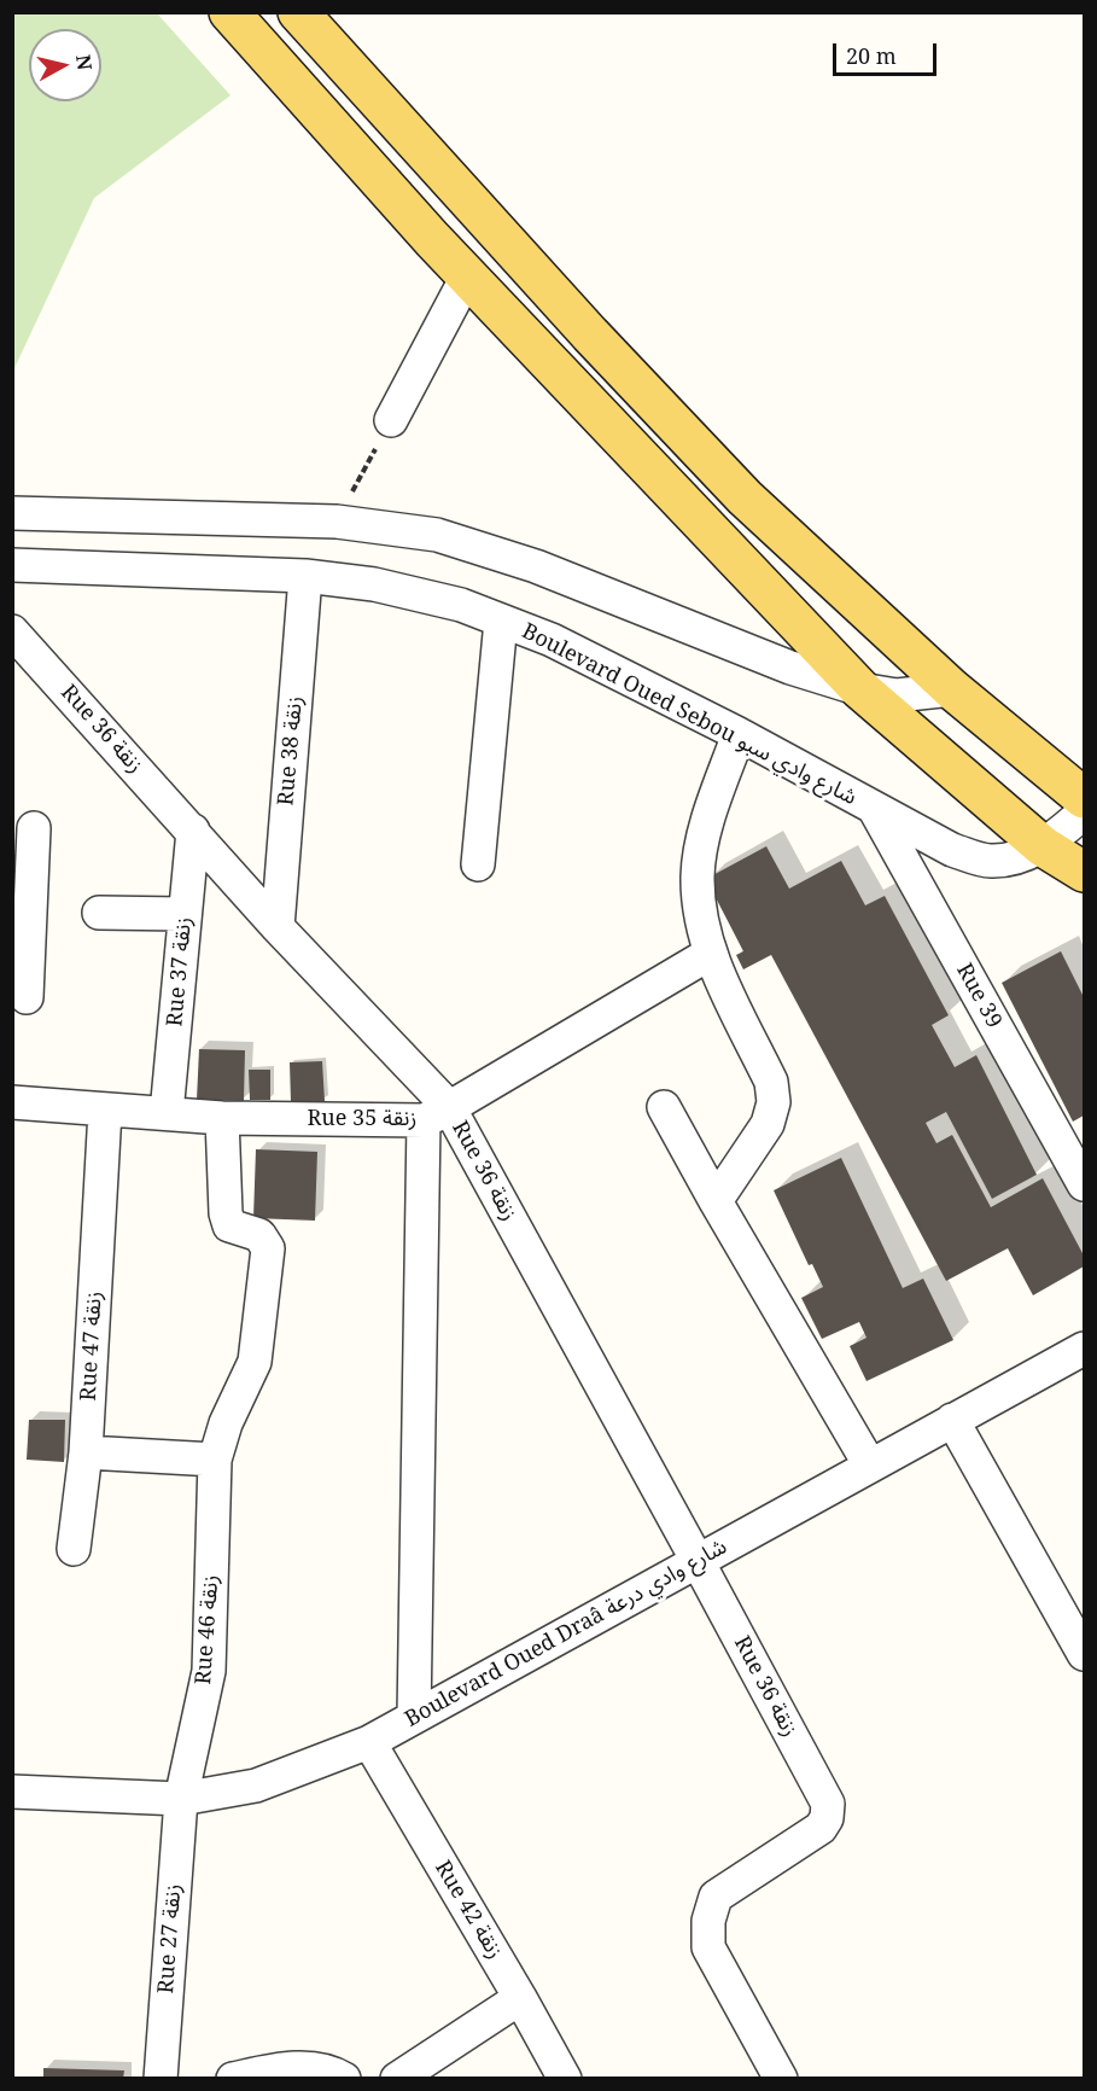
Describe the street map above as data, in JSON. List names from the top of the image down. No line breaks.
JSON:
{"streets":{"street":["Boulevard Oued Sebou شارع وادي سبو","Rue 36 زنقة","Rue 38 زنقة","Rue 37 زنقة","Rue 39","Rue 35 زنقة","Rue 47 زنقة","Rue 46 زنقة","Boulevard Oued Draâ شارع وادي درعة","Rue 42 زنقة","Rue 27 زنقة"]},"crossings":[["Boulevard Oued Sebou شارع وادي سبو","Rue 38 زنقة"],["Boulevard Oued Sebou شارع وادي سبو","Rue 39"],["Rue 36 زنقة","Rue 38 زنقة"],["Rue 36 زنقة","Rue 37 زنقة"],["Rue 36 زنقة","Rue 35 زنقة"],["Rue 36 زنقة","Boulevard Oued Draâ شارع وادي درعة"],["Rue 37 زنقة","Rue 35 زنقة"],["Rue 35 زنقة","Rue 47 زنقة"],["Rue 35 زنقة","Rue 46 زنقة"],["Rue 46 زنقة","Boulevard Oued Draâ شارع وادي درعة"],["Rue 46 زنقة","Rue 27 زنقة"],["Boulevard Oued Draâ شارع وادي درعة","Rue 42 زنقة"],["Boulevard Oued Draâ شارع وادي درعة","Rue 27 زنقة"]],"scale_bar":"20 m","north":"right"}
